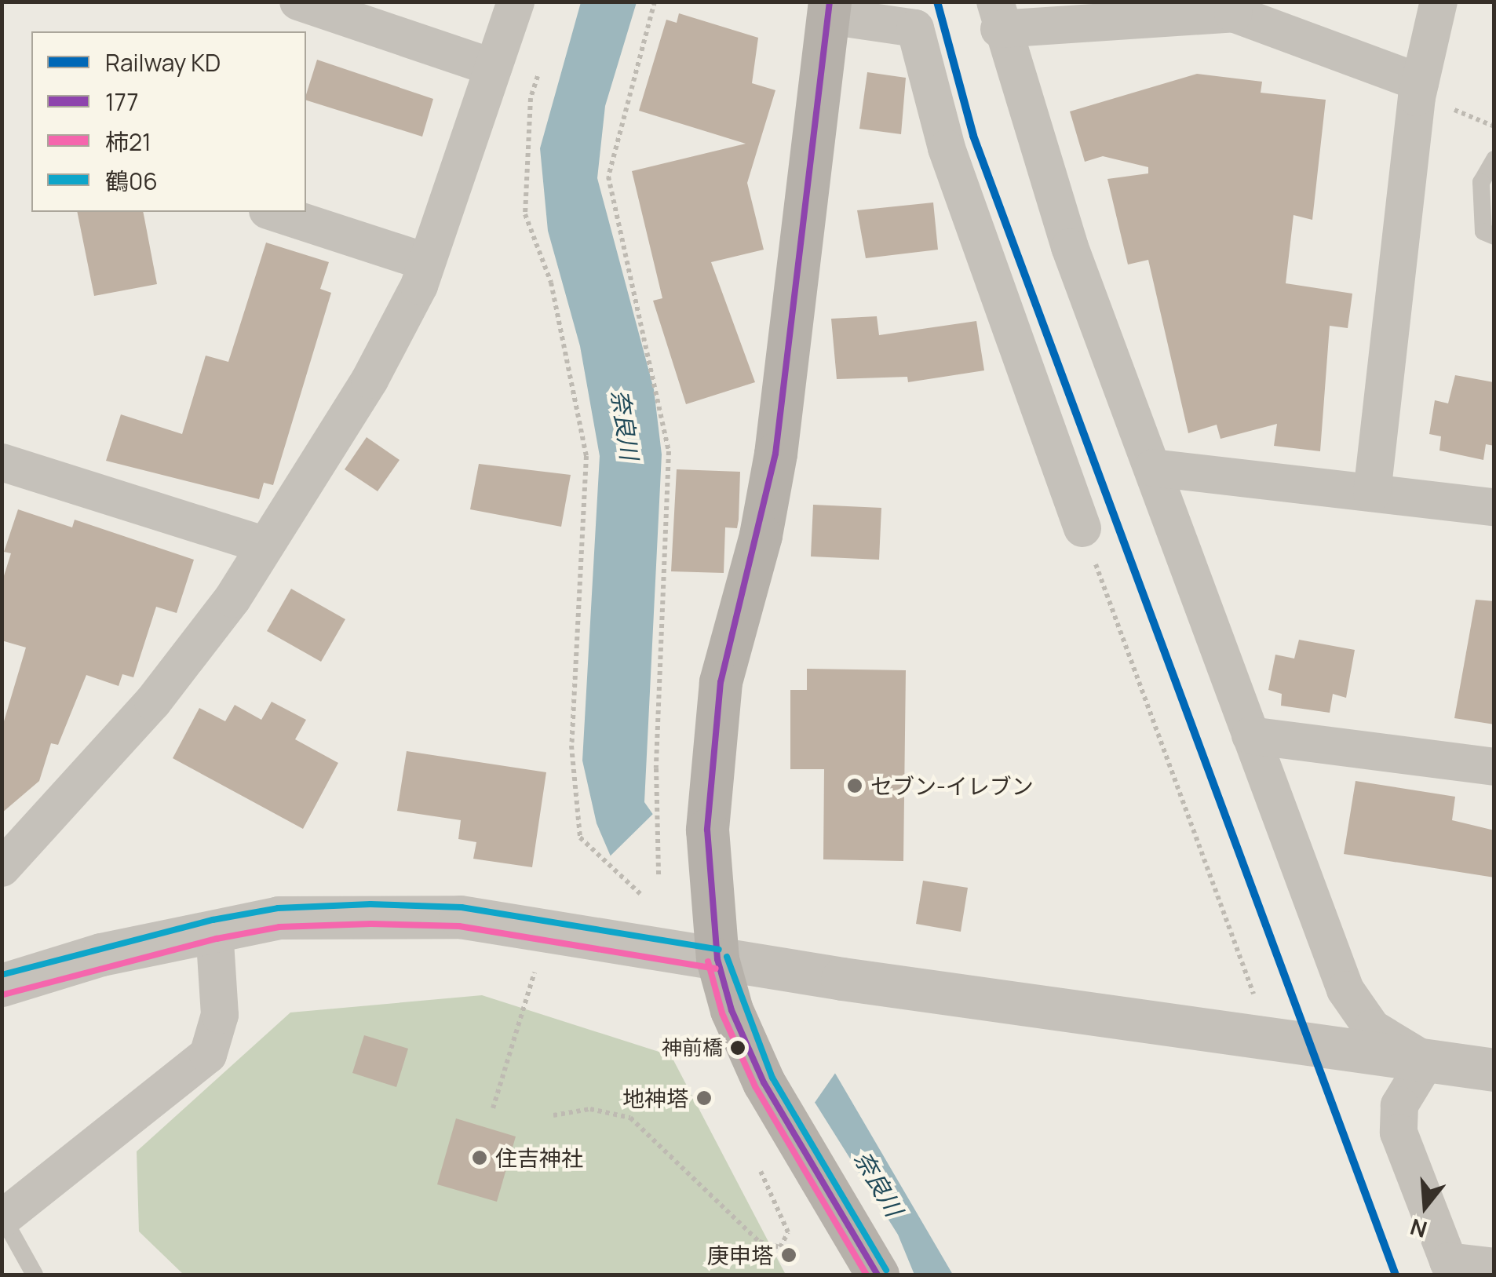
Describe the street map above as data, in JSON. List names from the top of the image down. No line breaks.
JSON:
{"water":["奈良川"],"places":["セブン-イレブン","神前橋","地神塔","住吉神社","庚申塔"],"lines":["rail line KD","transit line 177","transit line 鶴06","transit line 柿21"],"legend":["Railway KD","177","柿21","鶴06"],"north":"bottom"}
